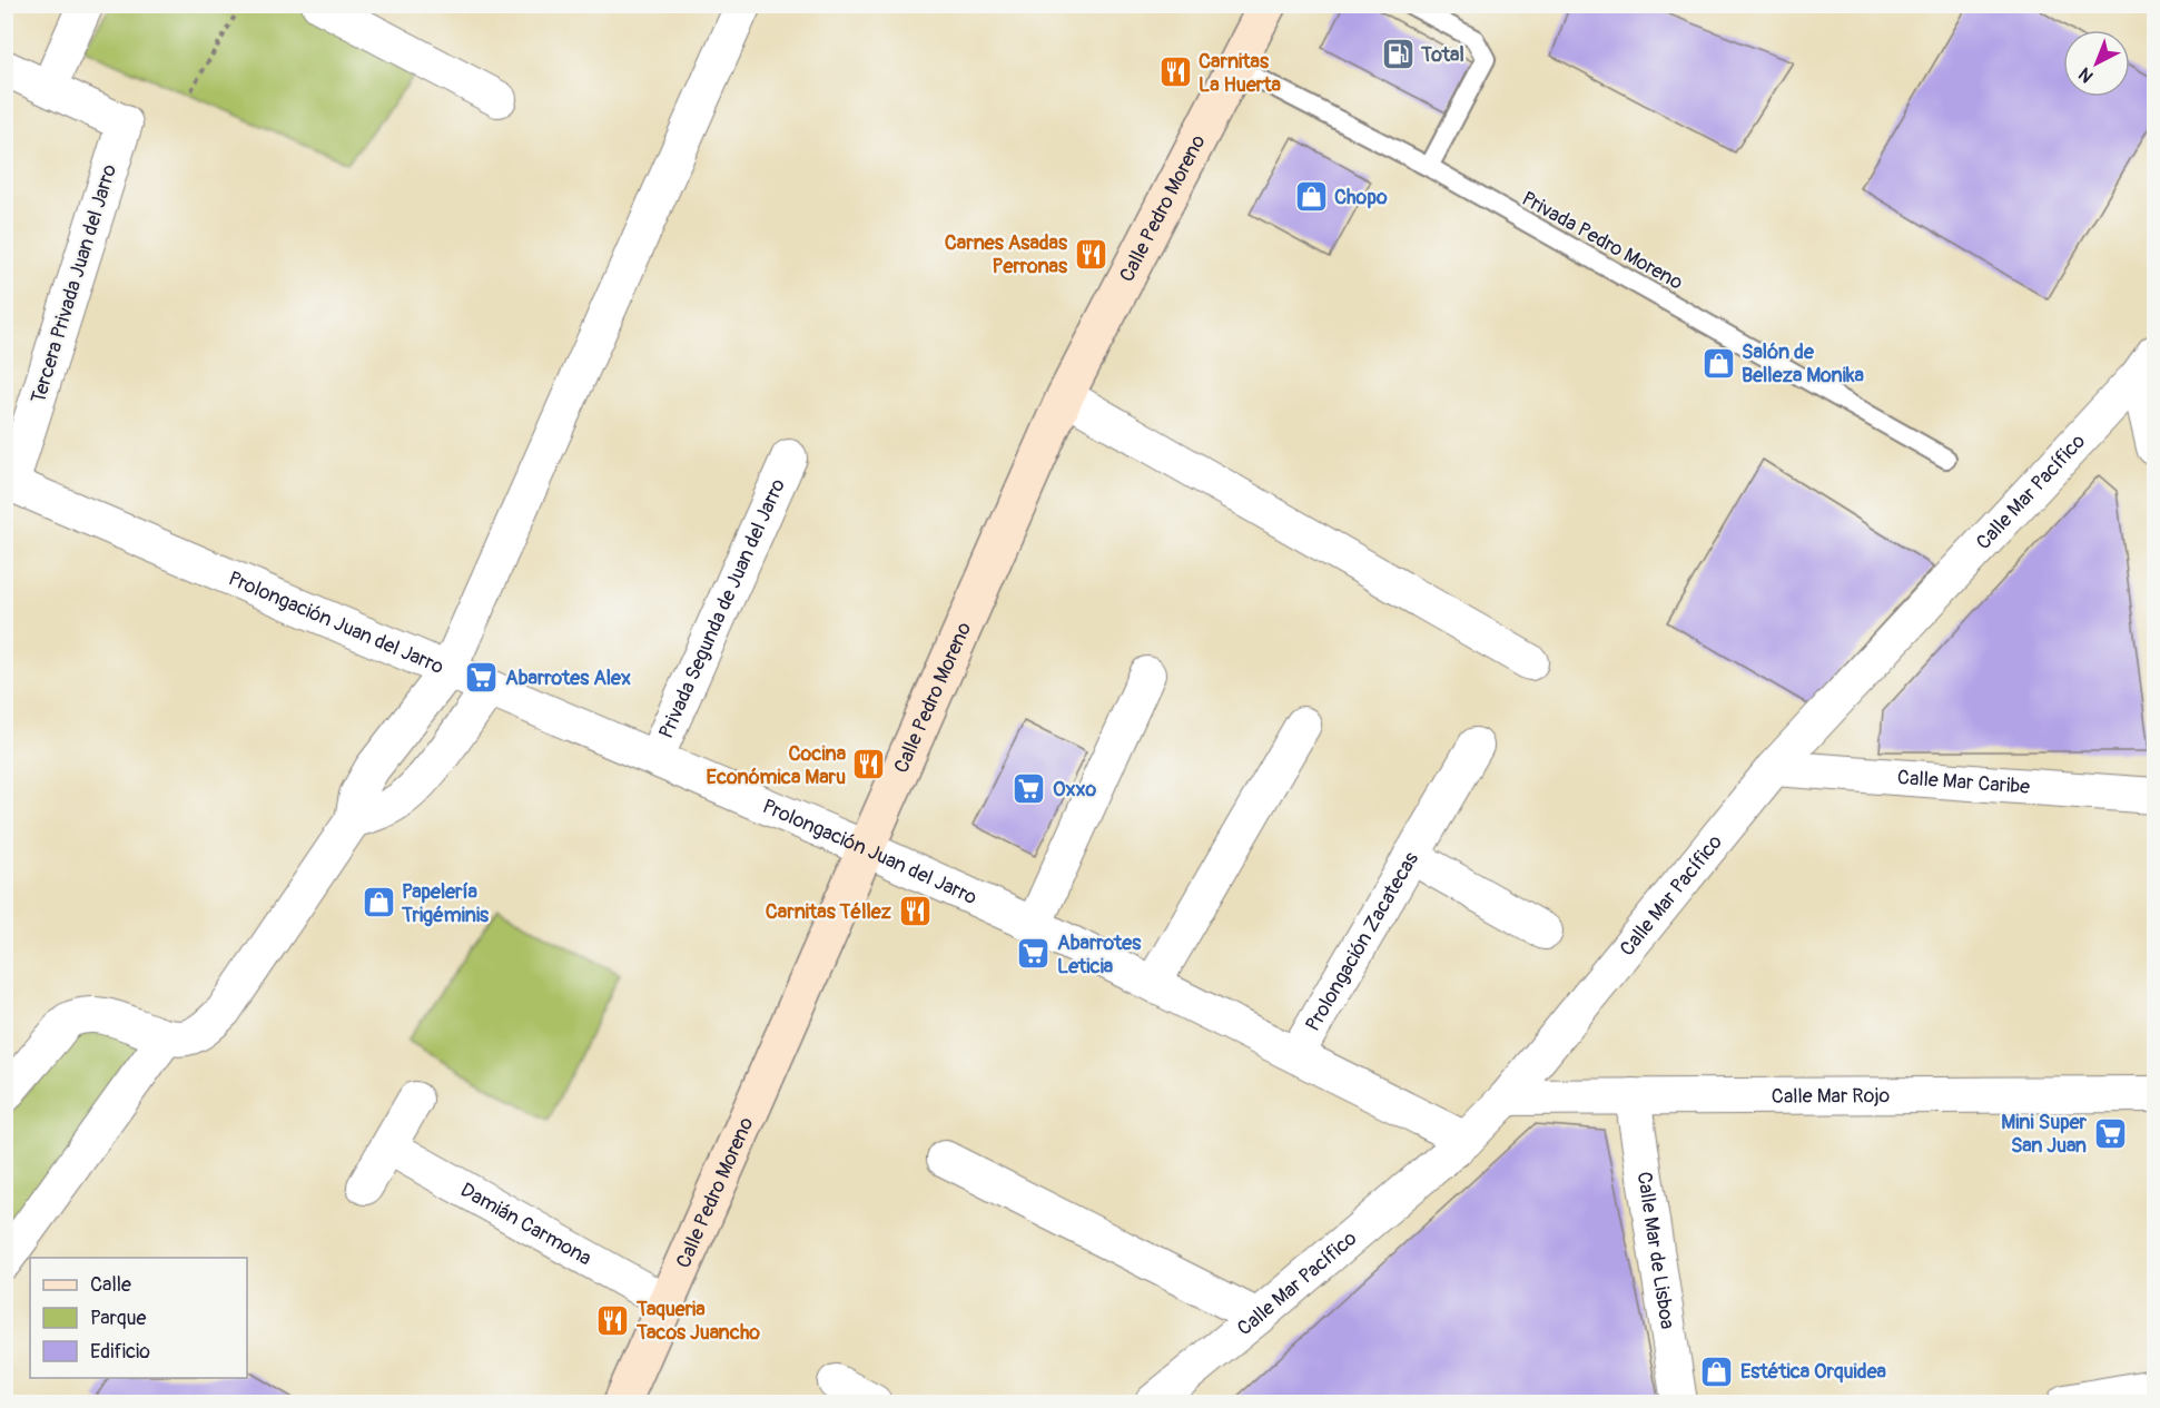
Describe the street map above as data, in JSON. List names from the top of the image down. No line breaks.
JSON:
{"streets":{"street":["Calle Pedro Moreno","Tercera Privada Juan del Jarro","Calle Mar Pacífico","Privada Segunda de Juan del Jarro","Prolongación Juan del Jarro","Calle Mar Caribe","Prolongación Zacatecas","Calle Mar Rojo","Damián Carmona","Calle Mar de Lisboa"],"lane":["Privada Pedro Moreno"]},"crossings":[["Calle Pedro Moreno","Privada Pedro Moreno"],["Calle Pedro Moreno","Prolongación Juan del Jarro"],["Calle Pedro Moreno","Damián Carmona"],["Tercera Privada Juan del Jarro","Prolongación Juan del Jarro"],["Calle Mar Pacífico","Prolongación Juan del Jarro"],["Calle Mar Pacífico","Calle Mar Caribe"],["Calle Mar Pacífico","Calle Mar Rojo"],["Privada Segunda de Juan del Jarro","Prolongación Juan del Jarro"],["Prolongación Juan del Jarro","Prolongación Zacatecas"],["Calle Mar Rojo","Calle Mar de Lisboa"]],"places":{"fuel station":["Total"],"restaurant":["Carnitas La Huerta","Carnes Asadas Perronas","Cocina Económica Maru","Carnitas Téllez","Taqueria Tacos Juancho"],"shop":["Chopo","Salón de Belleza Monika","Papelería Trigéminis","Estética Orquidea"],"supermarket":["Abarrotes Alex","Oxxo","Abarrotes Leticia","Mini Super San Juan"]},"legend":["Calle","Parque","Edificio"],"north":"bottom left"}
